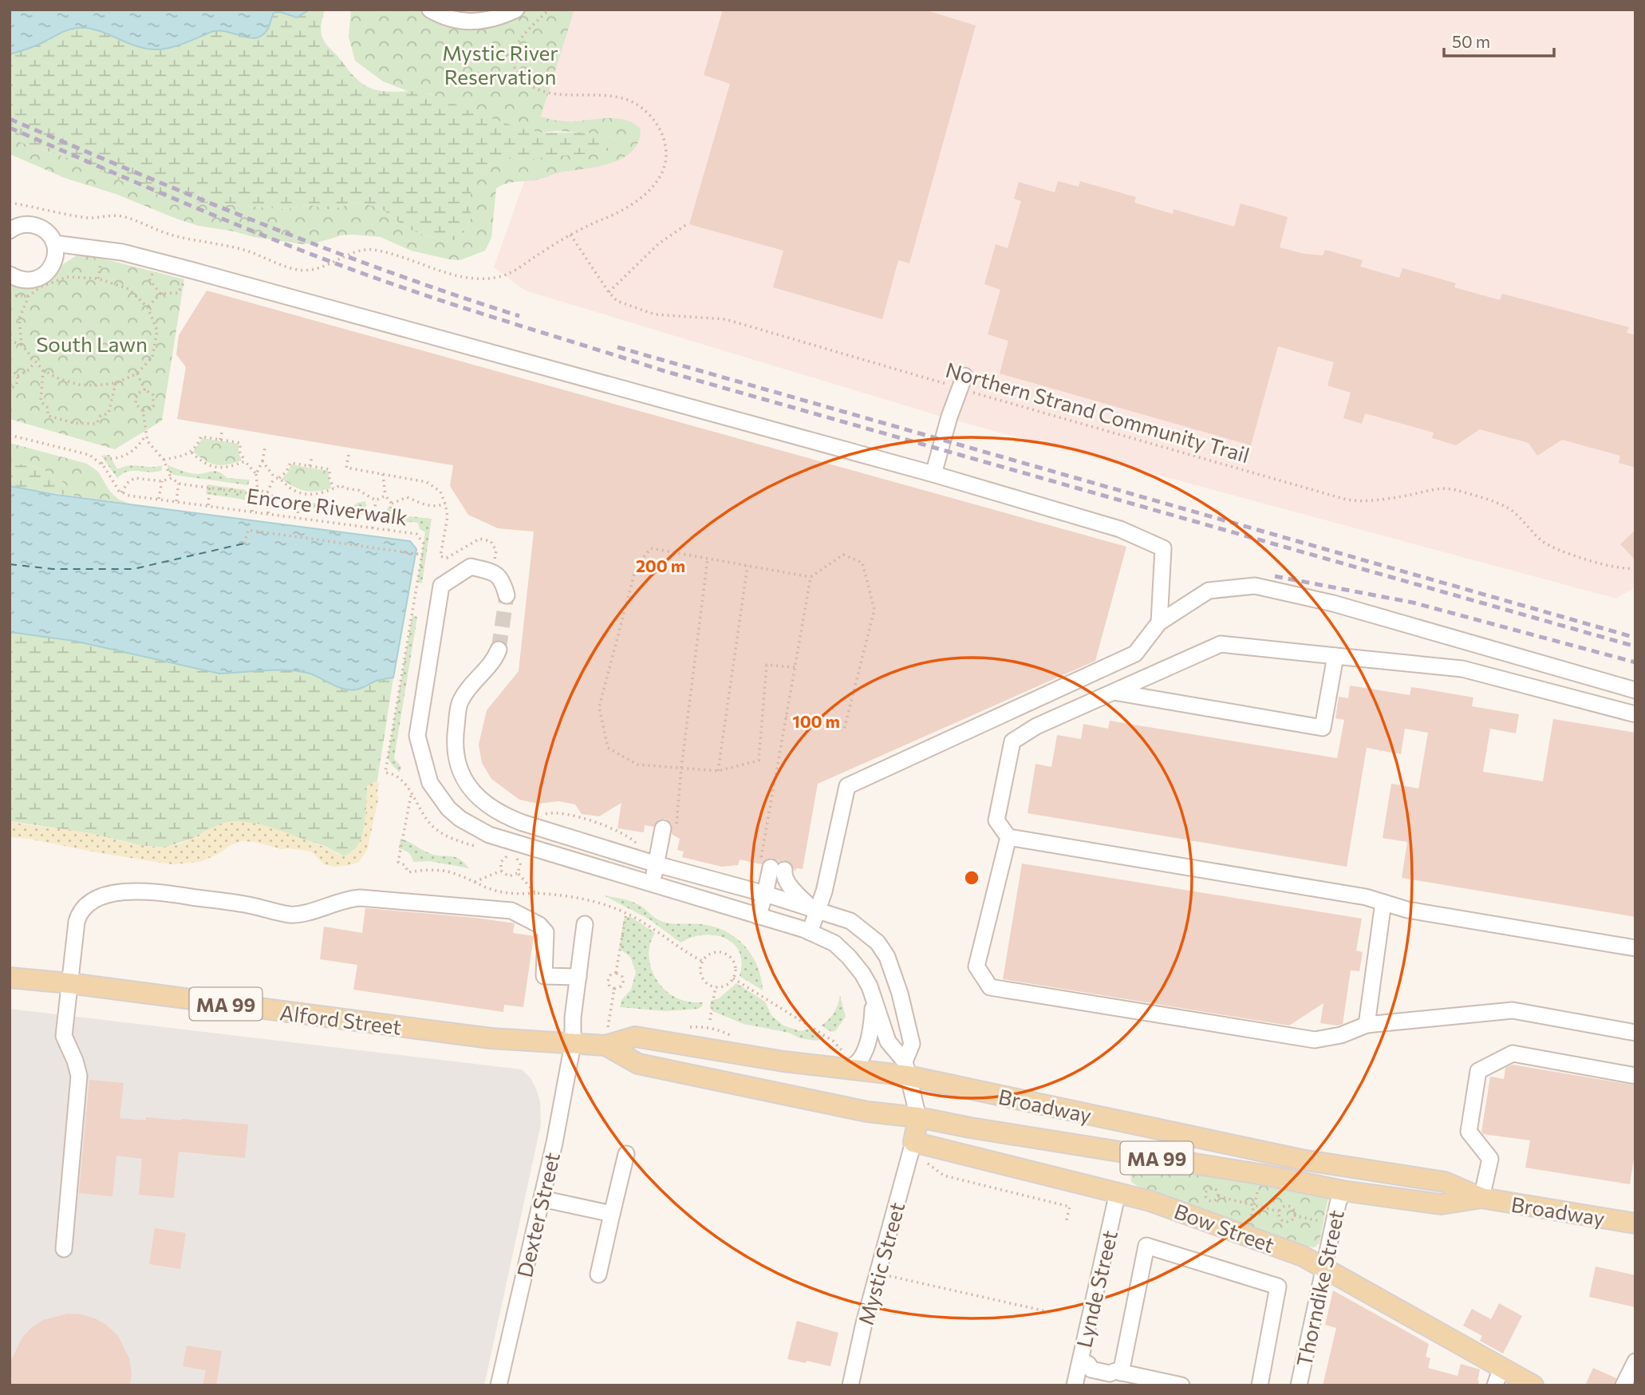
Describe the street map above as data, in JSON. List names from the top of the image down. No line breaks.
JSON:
{"streets":{"main road":["MA 99","Alford Street","Broadway","Bow Street"],"street":["Dexter Street","Mystic Street","Thorndike Street","Lynde Street"],"path":["Northern Strand Community Trail","Encore Riverwalk"]},"crossings":[["Alford Street","Broadway"],["Alford Street","Dexter Street"],["Broadway","Dexter Street"],["Broadway","Thorndike Street"],["Bow Street","Mystic Street"],["Bow Street","Thorndike Street"],["Bow Street","Lynde Street"]],"parks":["Mystic River Reservation","South Lawn"],"scale_bar":"50 m","rings":["200 m","100 m"]}
